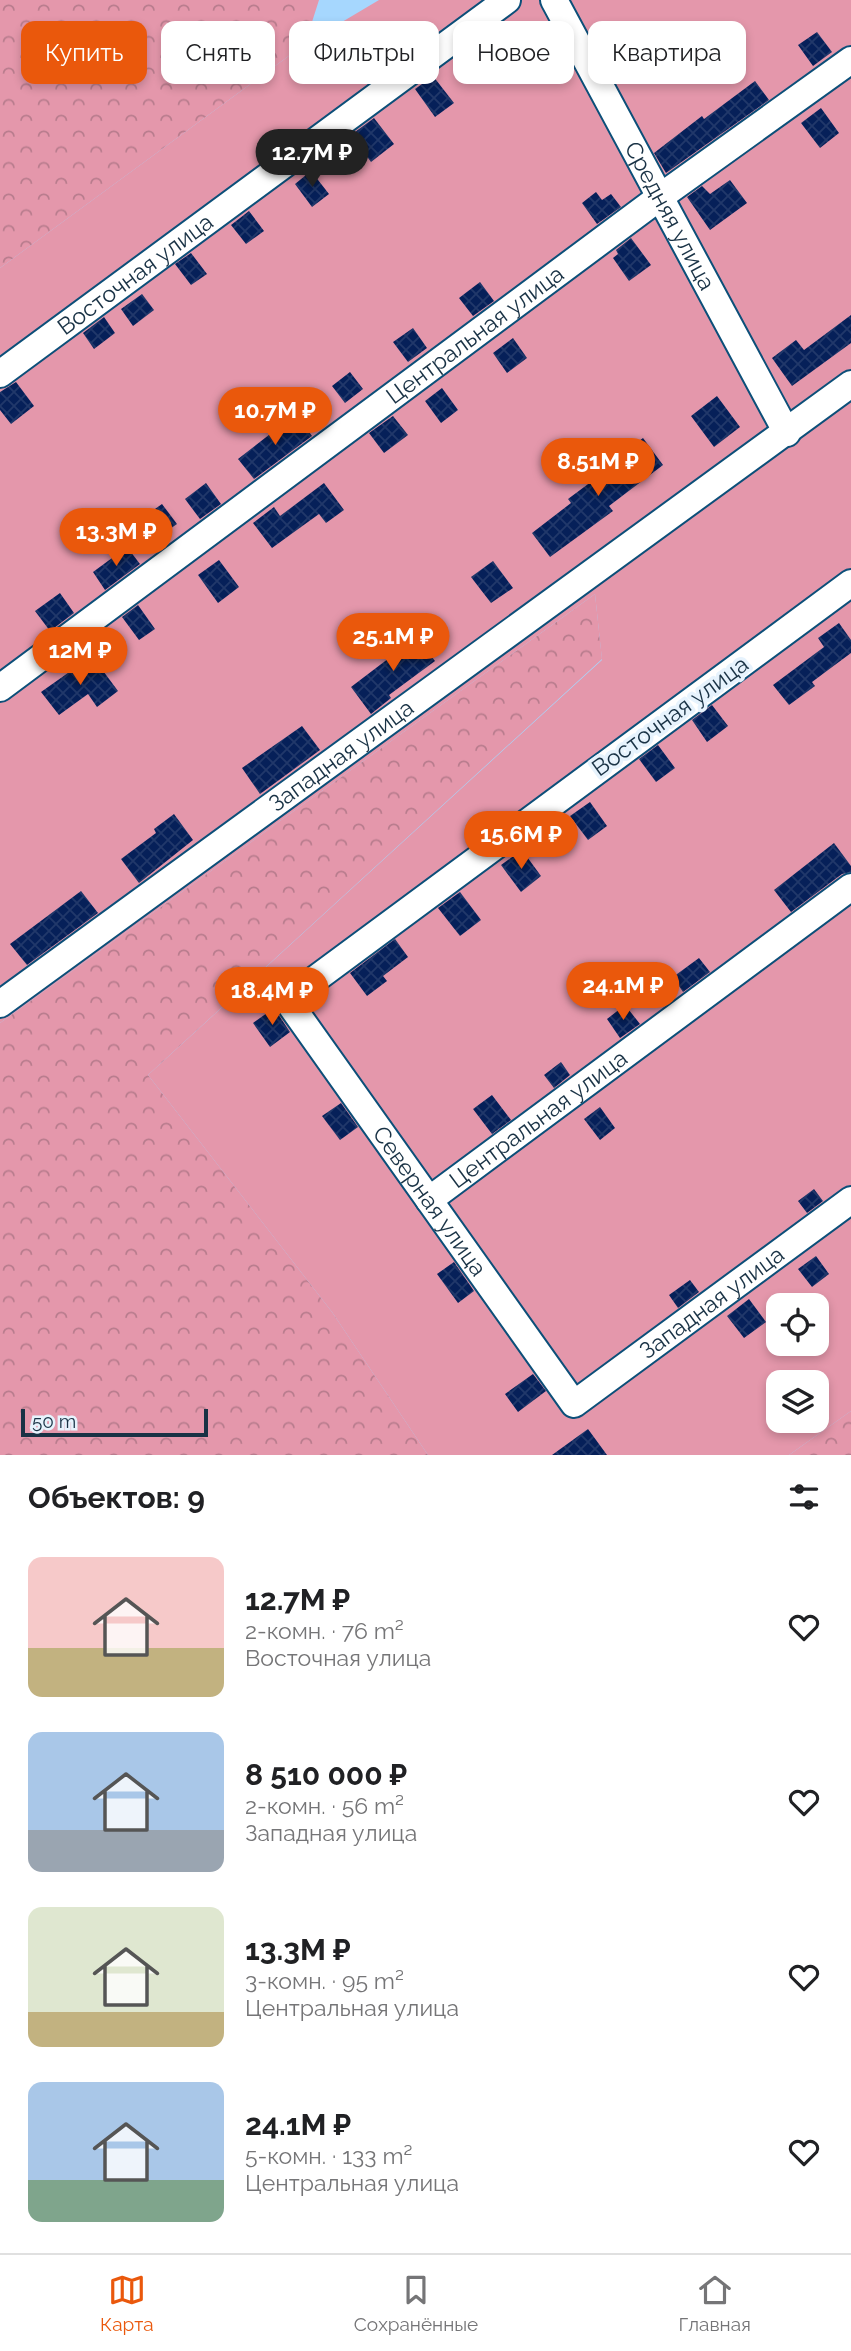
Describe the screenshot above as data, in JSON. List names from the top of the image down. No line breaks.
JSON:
{"streets":{"street":["Средняя улица","Восточная улица","Центральная улица","Западная улица","Северная улица"]},"crossings":[["Средняя улица","Центральная улица"],["Средняя улица","Западная улица"],["Восточная улица","Северная улица"],["Центральная улица","Северная улица"],["Западная улица","Северная улица"]],"scale_bar":"50 m","page":{"chip":["Купить","Снять","Фильтры","Новое","Квартира"],"price":["12.7M ₽","10.7M ₽","8.51M ₽","13.3M ₽","25.1M ₽","12M ₽","15.6M ₽","24.1M ₽","18.4M ₽"],"scale":"50 m","heading":"Объектов: 9","list":[{"name":"12.7M ₽","note":"2-комн. · 76 m² · Восточная улица"},{"name":"8 510 000 ₽","note":"2-комн. · 56 m² · Западная улица"},{"name":"13.3M ₽","note":"3-комн. · 95 m² · Центральная улица"},{"name":"24.1M ₽","note":"5-комн. · 133 m² · Центральная улица"}],"tabs":["Карта","Сохранённые","Главная"]}}
